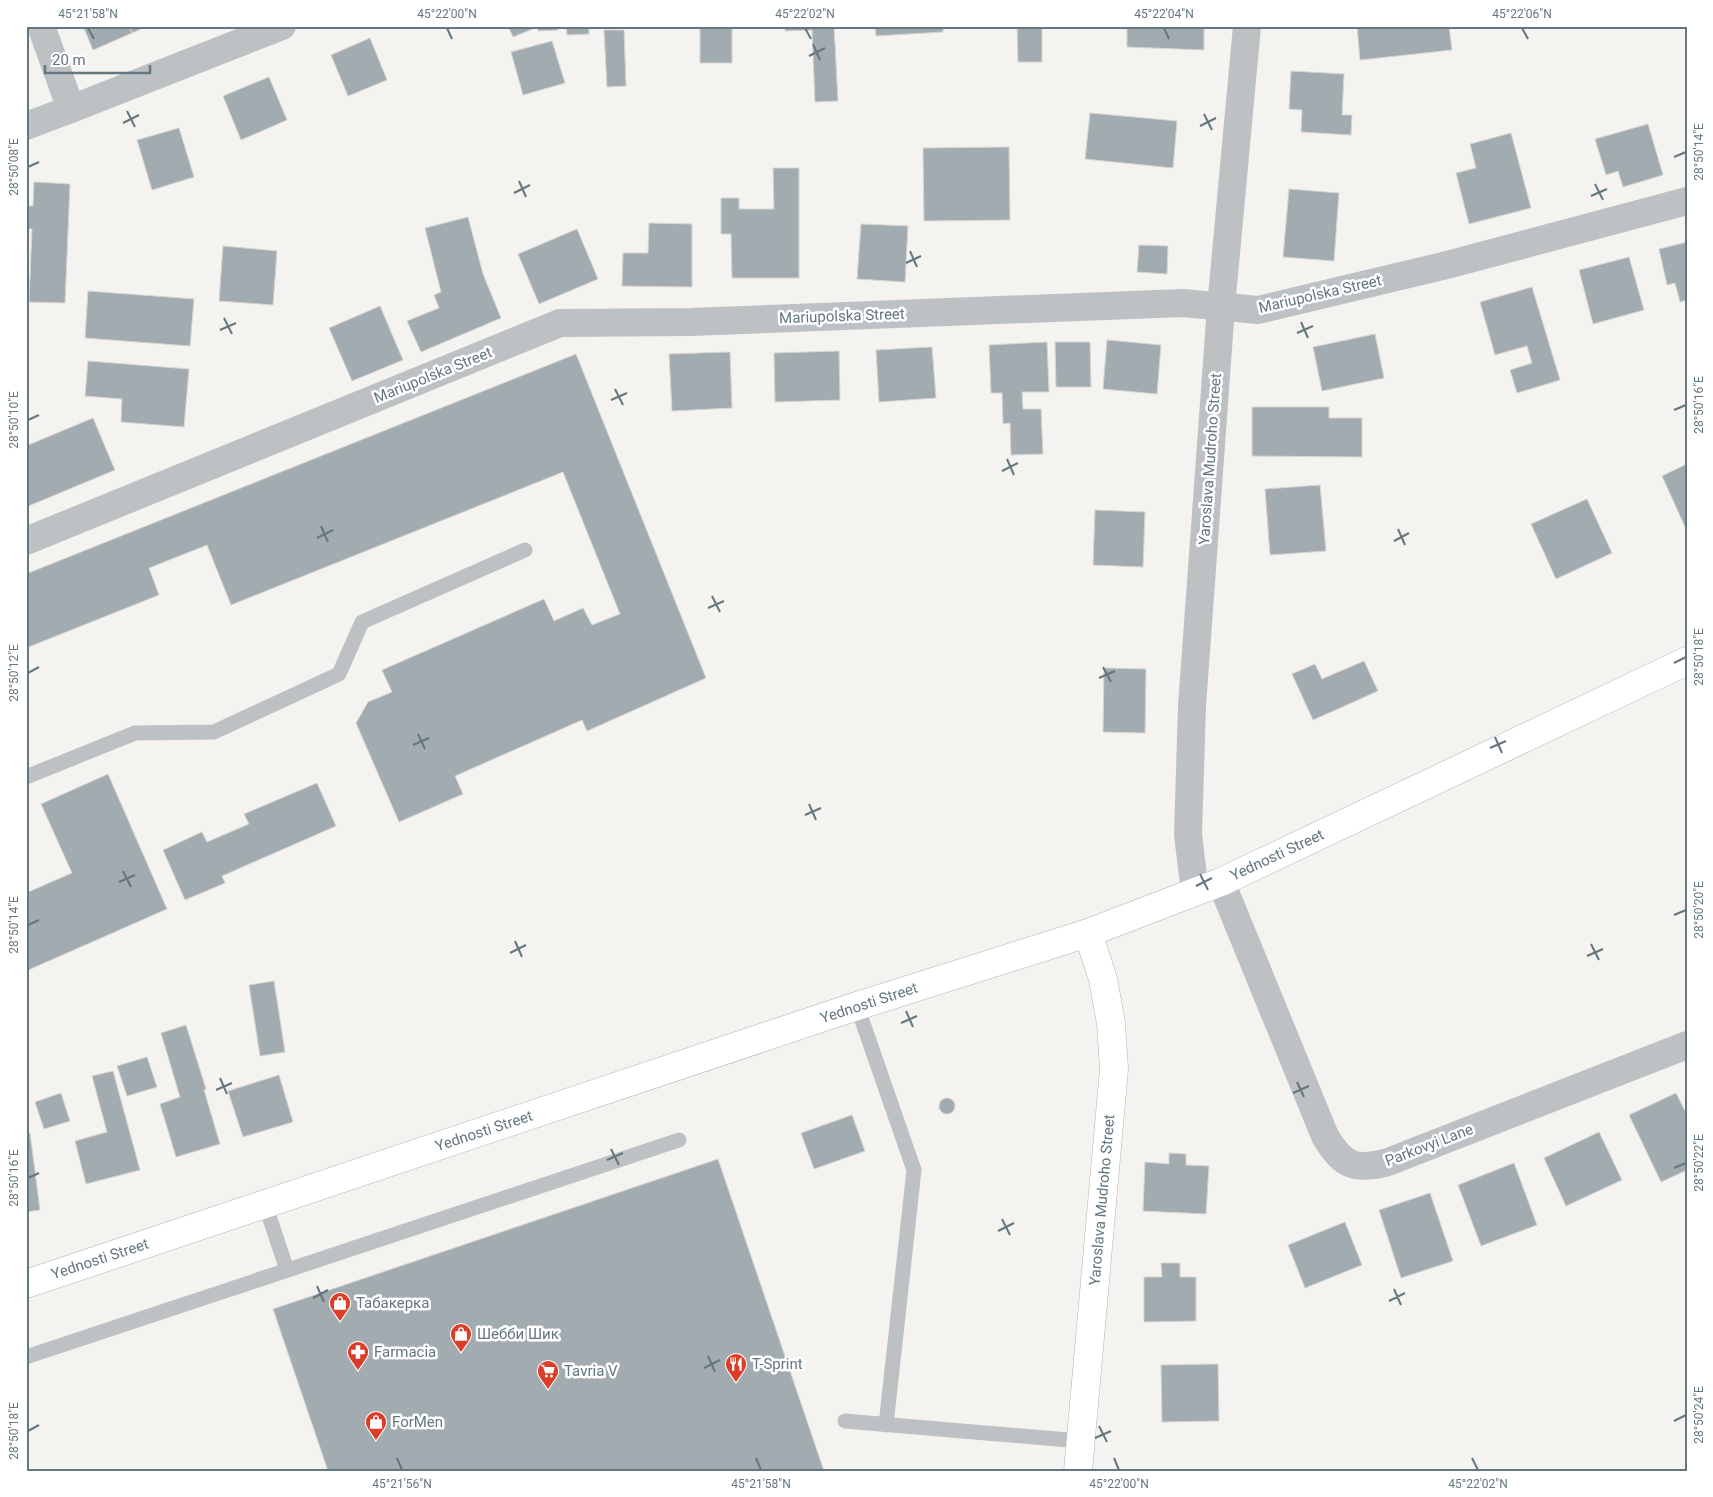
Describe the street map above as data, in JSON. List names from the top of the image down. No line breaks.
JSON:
{"streets":{"main road":["Yaroslava Mudroho Street","Yednosti Street"],"street":["Mariupolska Street","Parkovyi Lane"]},"crossings":[["Mariupolska Street","Yaroslava Mudroho Street"],["Yaroslava Mudroho Street","Yednosti Street"],["Yednosti Street","Parkovyi Lane"]],"places":{"shop":["Табакерка","Шебби Шик","ForMen"],"pharmacy":["Farmacia"],"restaurant":["T-Sprint"],"supermarket":["Tavria V"]},"scale_bar":"20 m","coordinates":["45°21'58\"N","45°22'00\"N","45°22'02\"N","45°22'04\"N","45°22'06\"N","28°50'14\"E","28°50'08\"E","28°50'16\"E","28°50'10\"E","28°50'18\"E","28°50'12\"E","28°50'20\"E","28°50'22\"E","28°50'24\"E","45°21'56\"N"]}
